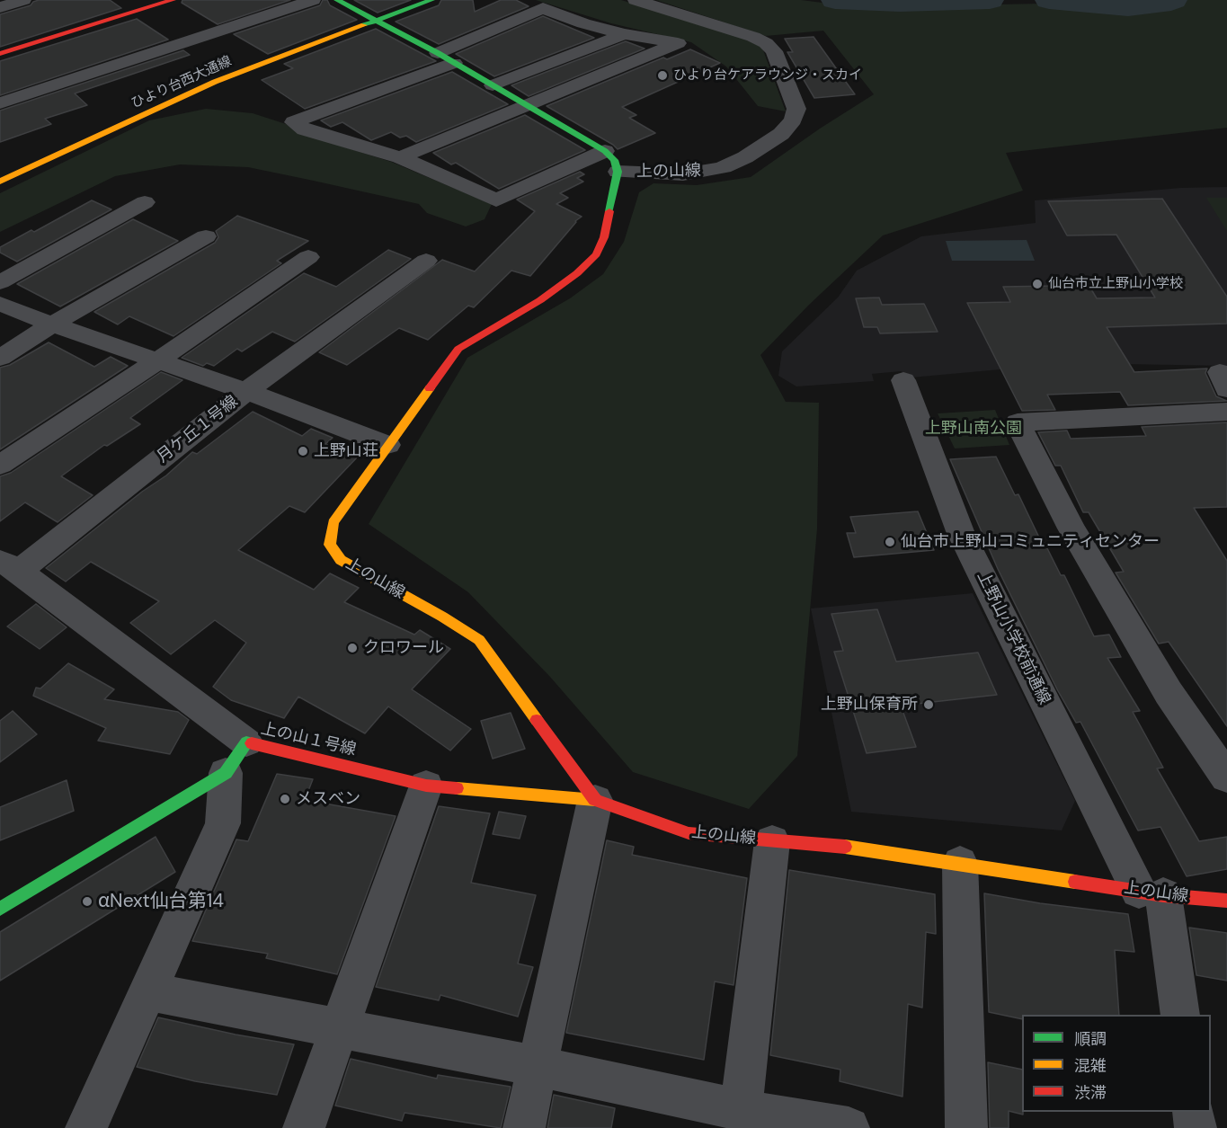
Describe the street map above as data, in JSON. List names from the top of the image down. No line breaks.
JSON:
{"streets":{"street":["ひより台西大通線","上の山線","月ケ丘１号線","上野山小学校前通線","上の山１号線"]},"crossings":[["上の山線","上野山小学校前通線"],["上の山線","上の山１号線"],["月ケ丘１号線","上の山１号線"]],"parks":["上野山南公園"],"places":["ひより台ケアラウンジ・スカイ","仙台市立上野山小学校","上野山荘","仙台市上野山コミュニティセンター","クロワール","上野山保育所","メスベン","αNext仙台第14"],"legend":["順調","混雑","渋滞"]}
